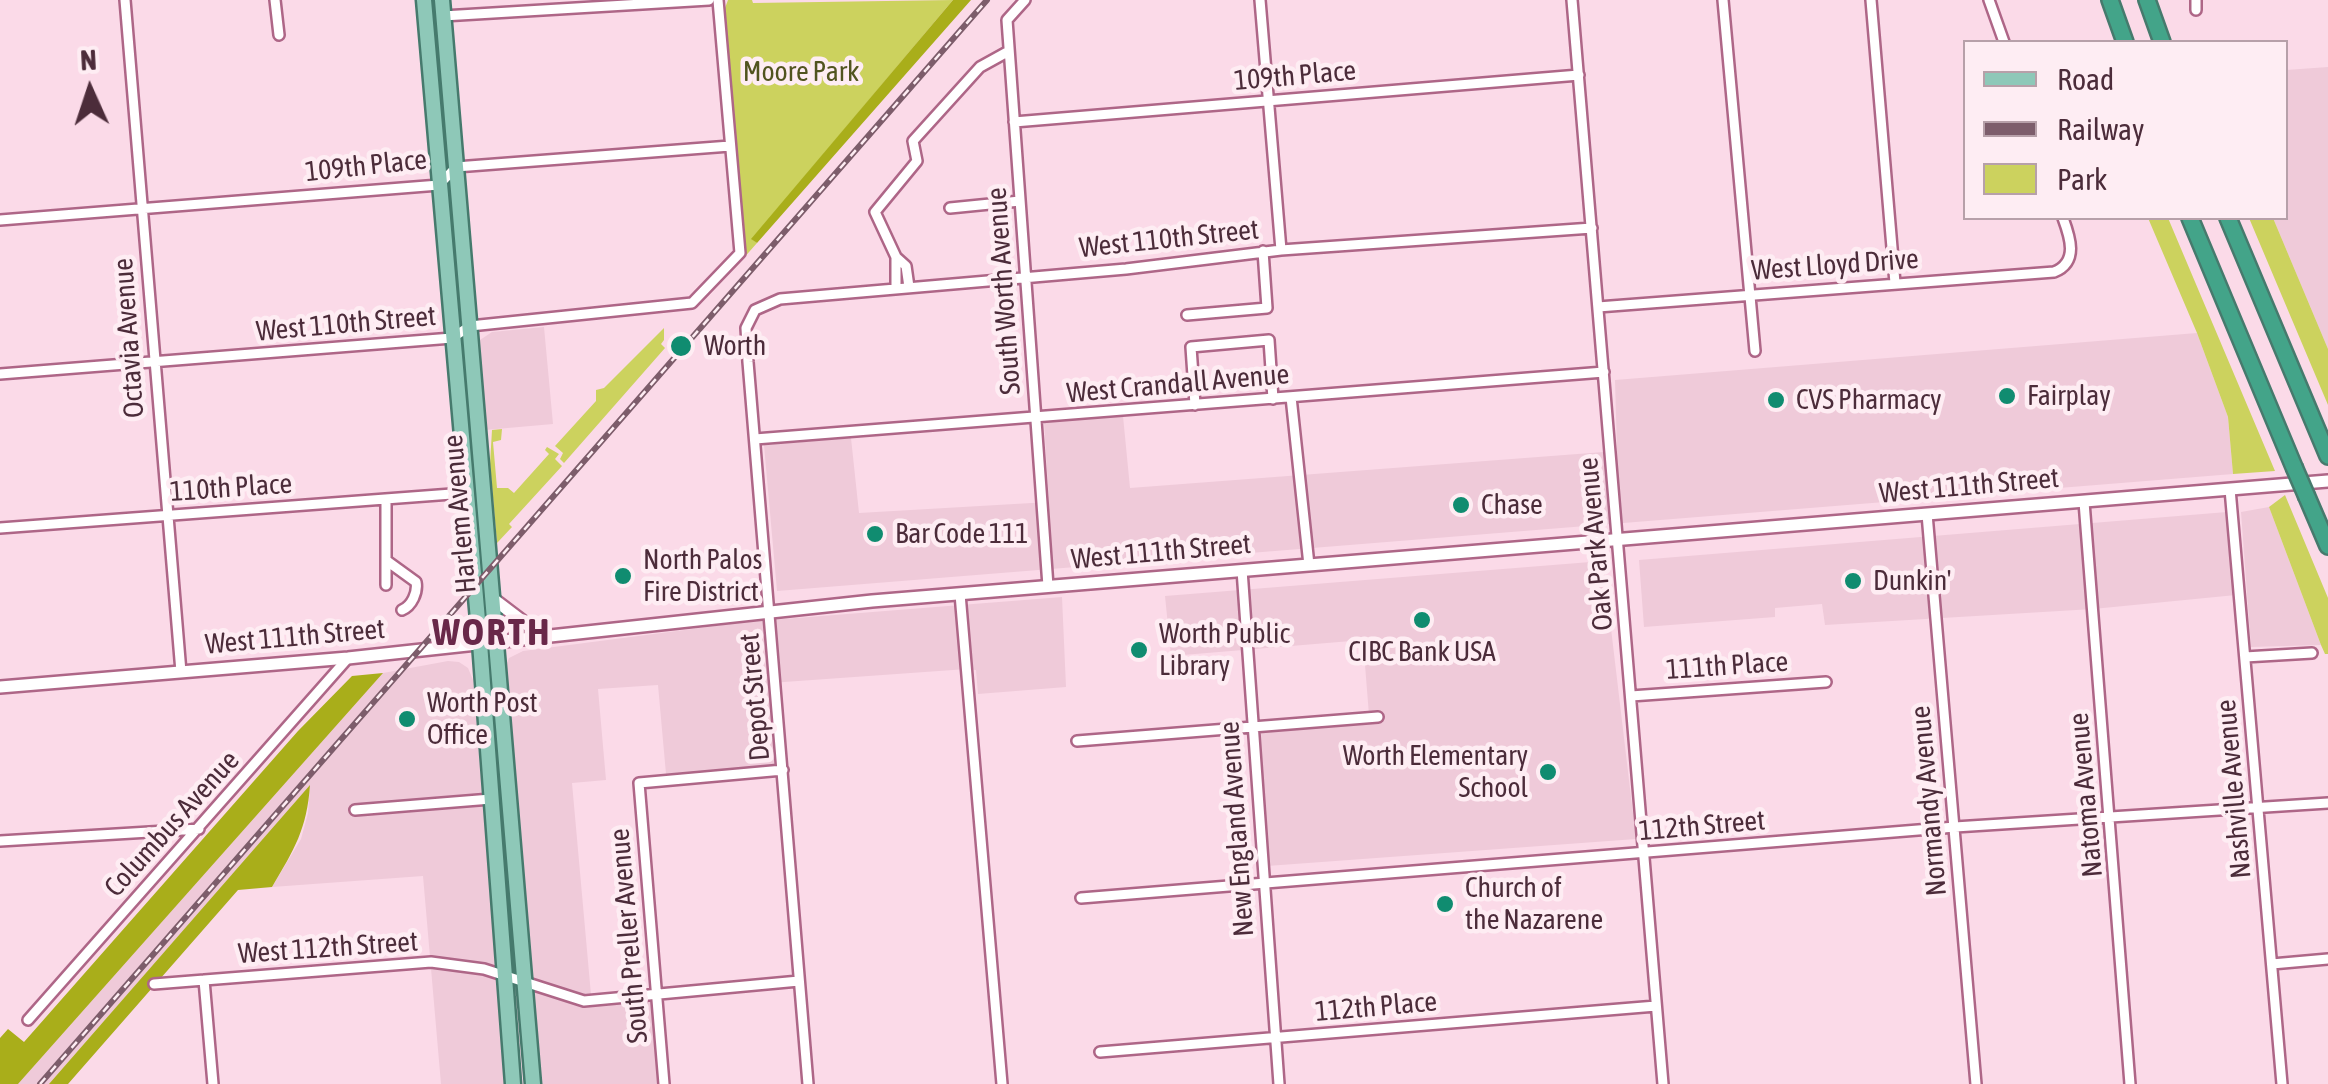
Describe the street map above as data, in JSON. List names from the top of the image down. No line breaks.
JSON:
{"streets":{"main road":["West 111th Street","Harlem Avenue"],"street":["109th Place","West 110th Street","West Lloyd Drive","South Worth Avenue","Octavia Avenue","West Crandall Avenue","110th Place","Oak Park Avenue","111th Place","Depot Street","Nashville Avenue","Natoma Avenue","Normandy Avenue","Columbus Avenue","112th Street","New England Avenue","South Preller Avenue","West 112th Street","112th Place"]},"crossings":[["109th Place","West 110th Street"],["109th Place","South Worth Avenue"],["109th Place","Octavia Avenue"],["109th Place","Harlem Avenue"],["109th Place","Oak Park Avenue"],["West 110th Street","South Worth Avenue"],["West 110th Street","Octavia Avenue"],["West 110th Street","Harlem Avenue"],["West 110th Street","Oak Park Avenue"],["West 110th Street","Depot Street"],["West Lloyd Drive","Oak Park Avenue"],["South Worth Avenue","West Crandall Avenue"],["South Worth Avenue","West 111th Street"],["Octavia Avenue","West 111th Street"],["Octavia Avenue","110th Place"],["West Crandall Avenue","Oak Park Avenue"],["West Crandall Avenue","Depot Street"],["West 111th Street","Harlem Avenue"],["West 111th Street","Oak Park Avenue"],["West 111th Street","Depot Street"],["West 111th Street","Nashville Avenue"],["West 111th Street","Natoma Avenue"],["West 111th Street","Normandy Avenue"],["West 111th Street","Columbus Avenue"],["West 111th Street","New England Avenue"],["110th Place","Harlem Avenue"],["Harlem Avenue","West 112th Street"],["Oak Park Avenue","111th Place"],["Oak Park Avenue","112th Street"],["Oak Park Avenue","112th Place"],["Depot Street","South Preller Avenue"],["Nashville Avenue","112th Street"],["Natoma Avenue","112th Street"],["Normandy Avenue","112th Street"],["112th Street","New England Avenue"],["New England Avenue","112th Place"]],"districts":["WORTH"],"parks":["Moore Park"],"places":["Worth","Fairplay","CVS Pharmacy","Chase","Bar Code 111","North Palos Fire District","Dunkin'","CIBC Bank USA","Worth Public Library","Worth Post Office","Worth Elementary School","Church of the Nazarene"],"legend":["Road","Railway","Park"],"north":"top"}
